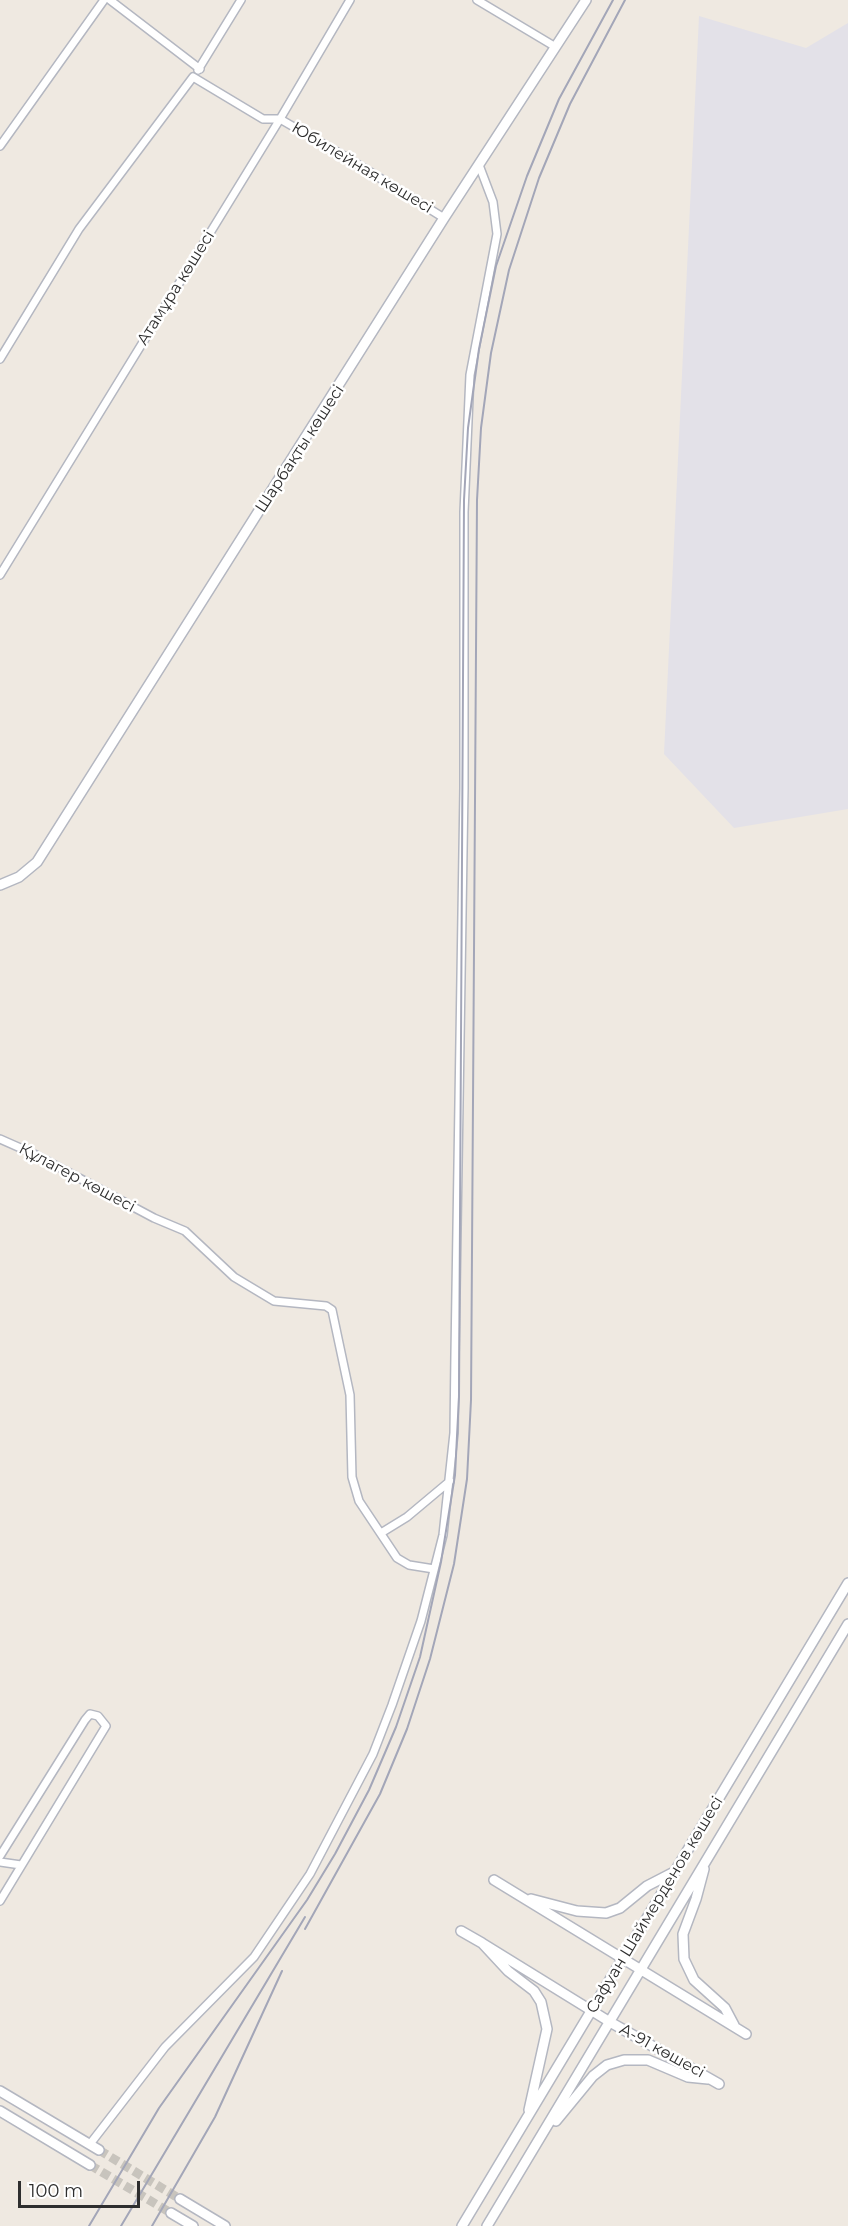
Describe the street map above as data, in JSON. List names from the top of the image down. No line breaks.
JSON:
{"streets":{"street":["Юбилейная көшесі","Атамұра көшесі","Шарбақты көшесі","Құлагер көшесі","Сафуан Шаймерденов көшесі","А-91 көшесі"]},"crossings":[["Юбилейная көшесі","Атамұра көшесі"],["Юбилейная көшесі","Шарбақты көшесі"],["Сафуан Шаймерденов көшесі","А-91 көшесі"]],"scale_bar":"100 m"}
